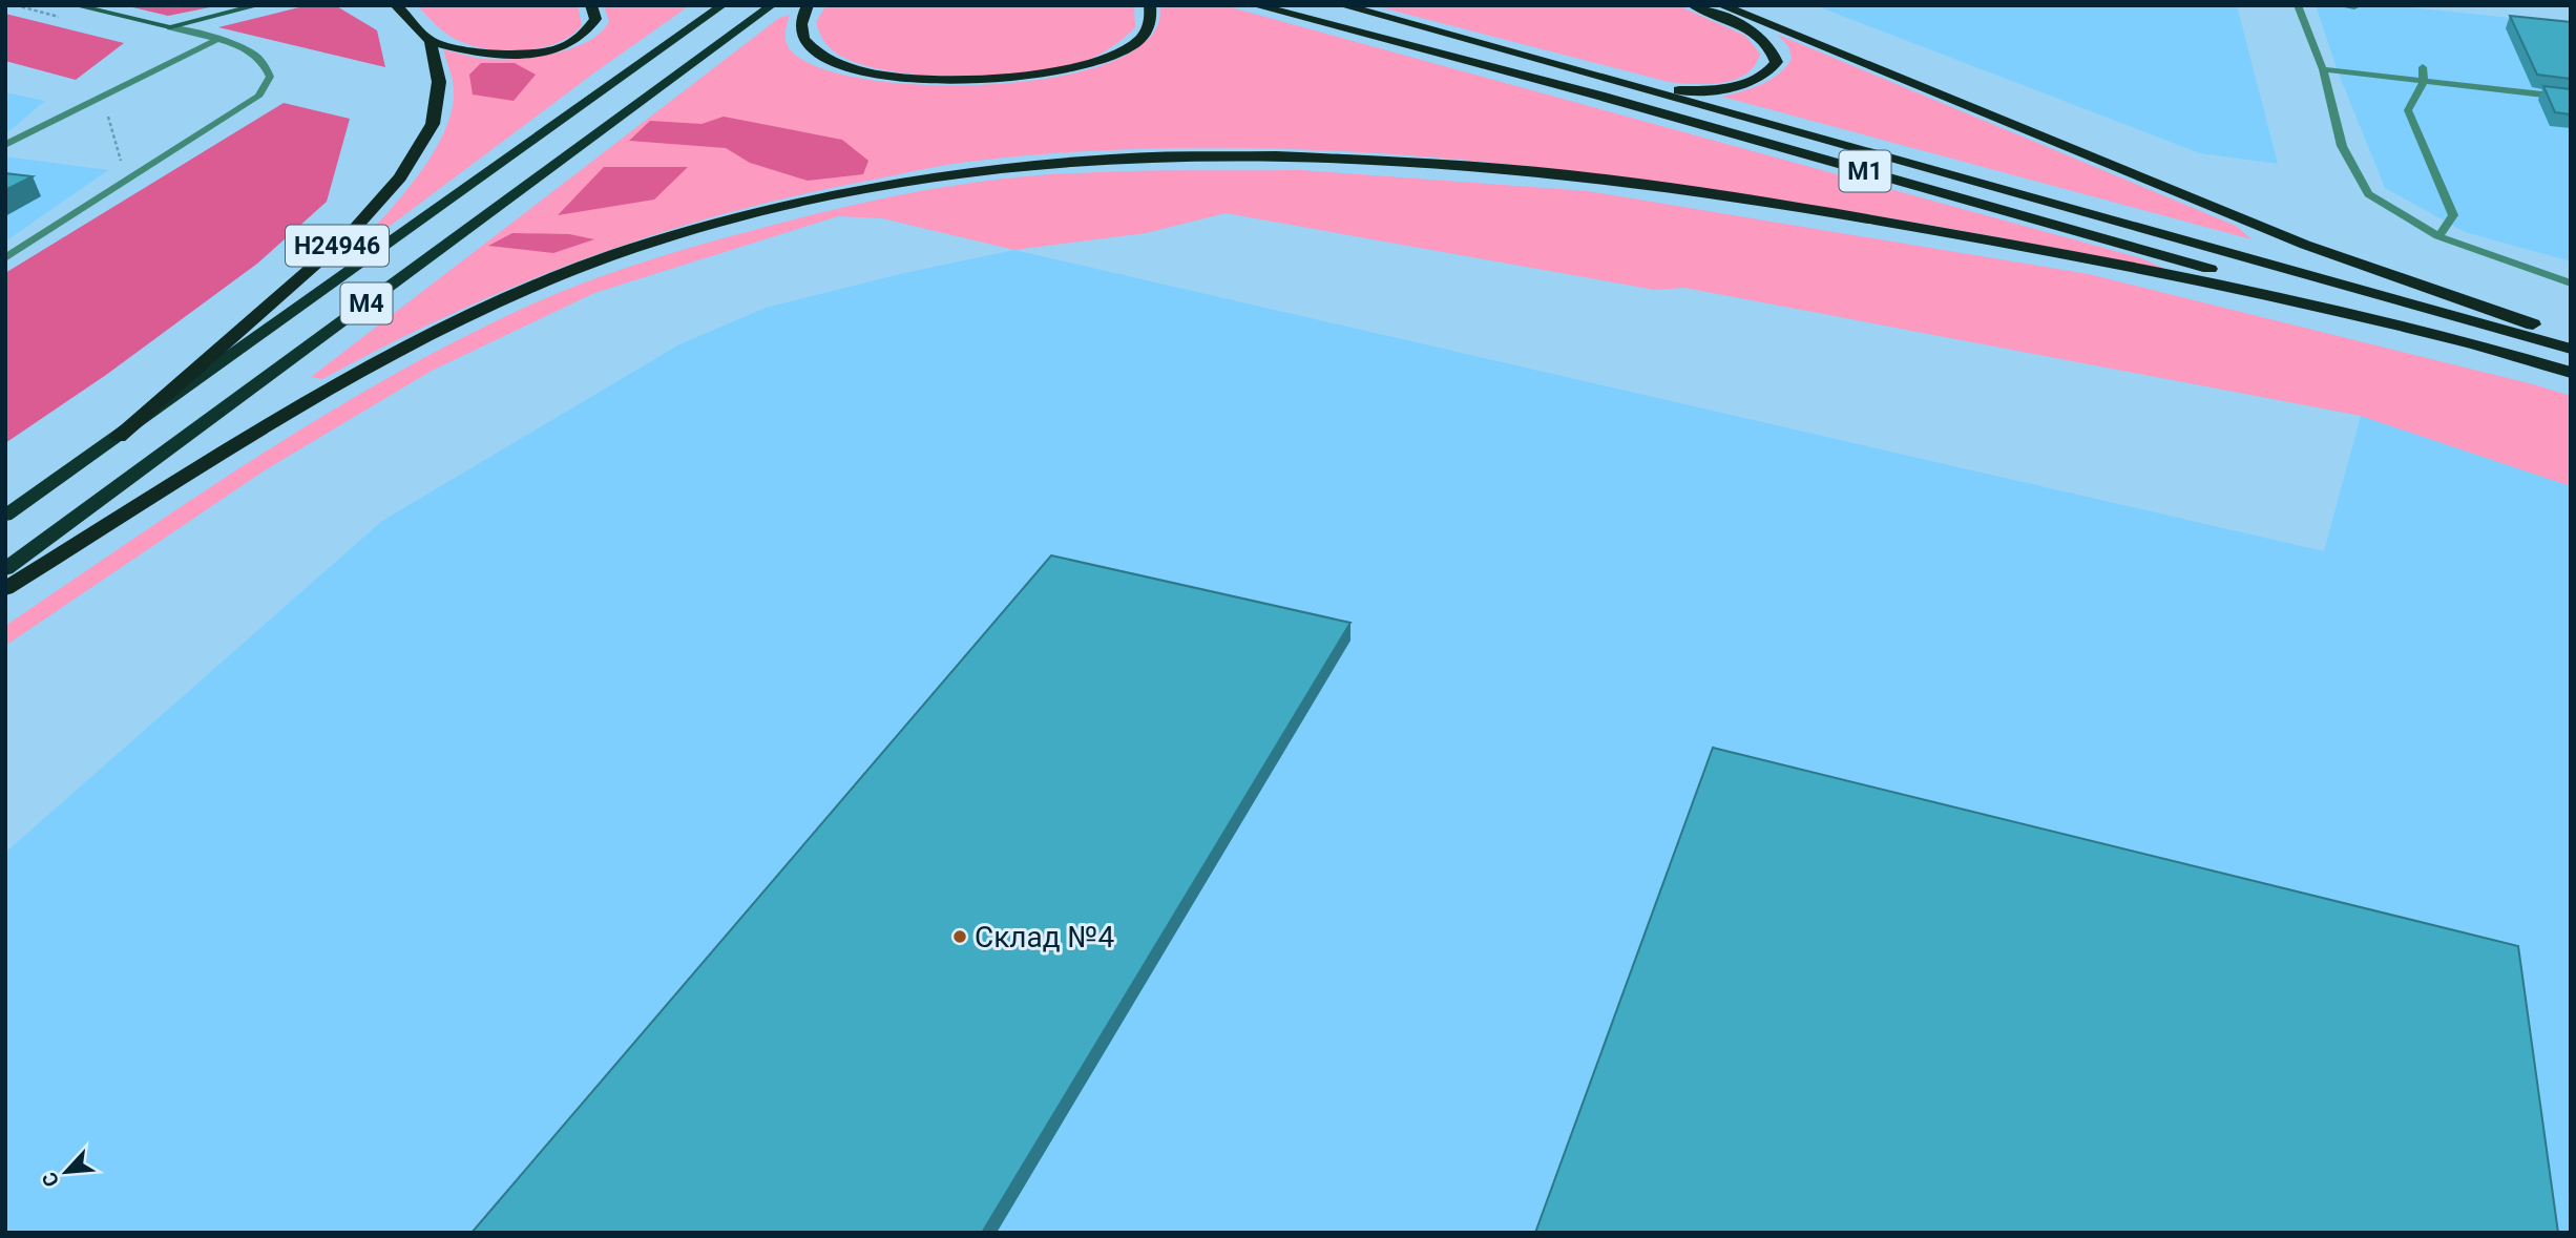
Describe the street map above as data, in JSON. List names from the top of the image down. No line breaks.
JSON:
{"streets":{"highway":["М1","Н24946","М4"]},"crossings":[["Н24946","М4"]],"places":["Склад №4"],"north":"bottom left"}
